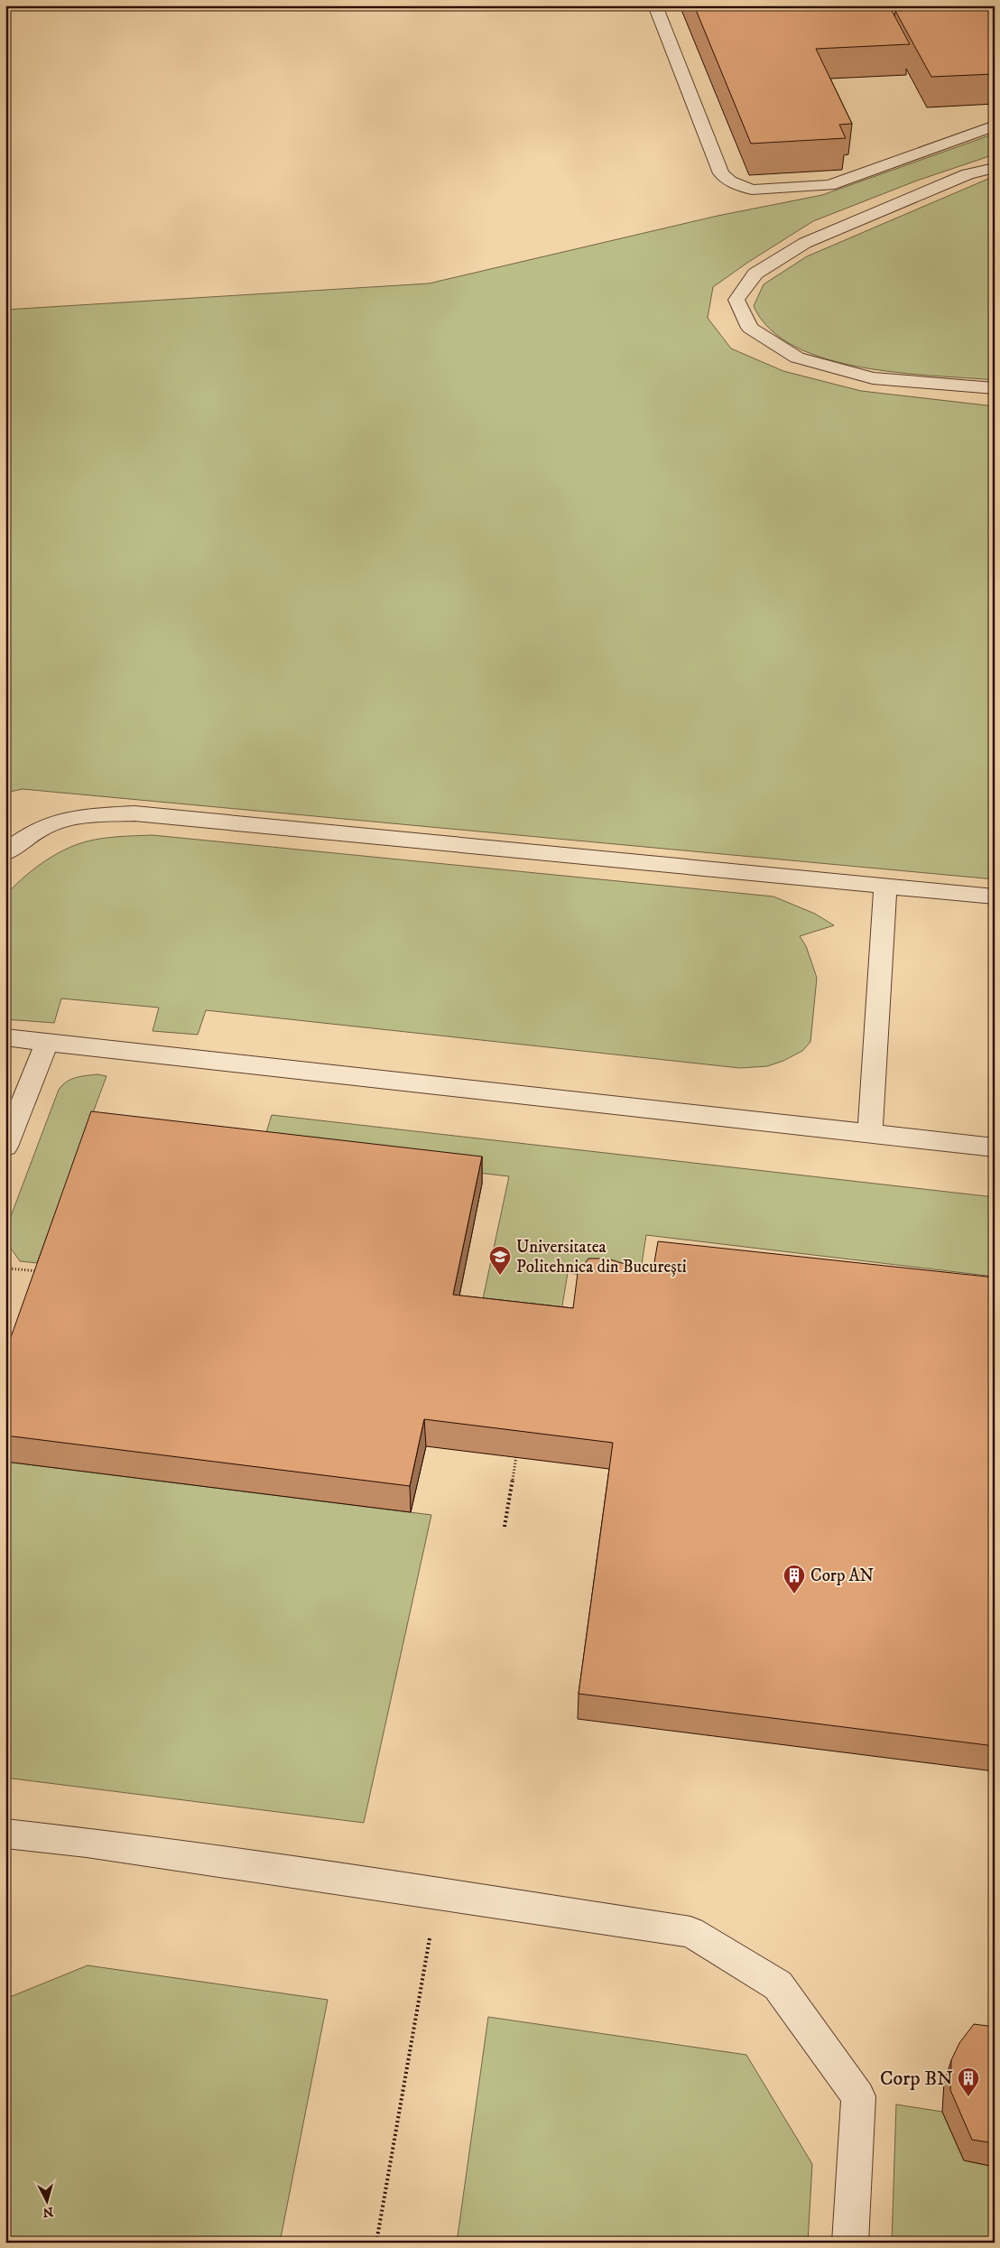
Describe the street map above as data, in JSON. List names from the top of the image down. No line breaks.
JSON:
{"places":{"school or university":["Universitatea Politehnica din București"],"building":["Corp AN","Corp BN"]},"north":"bottom"}
